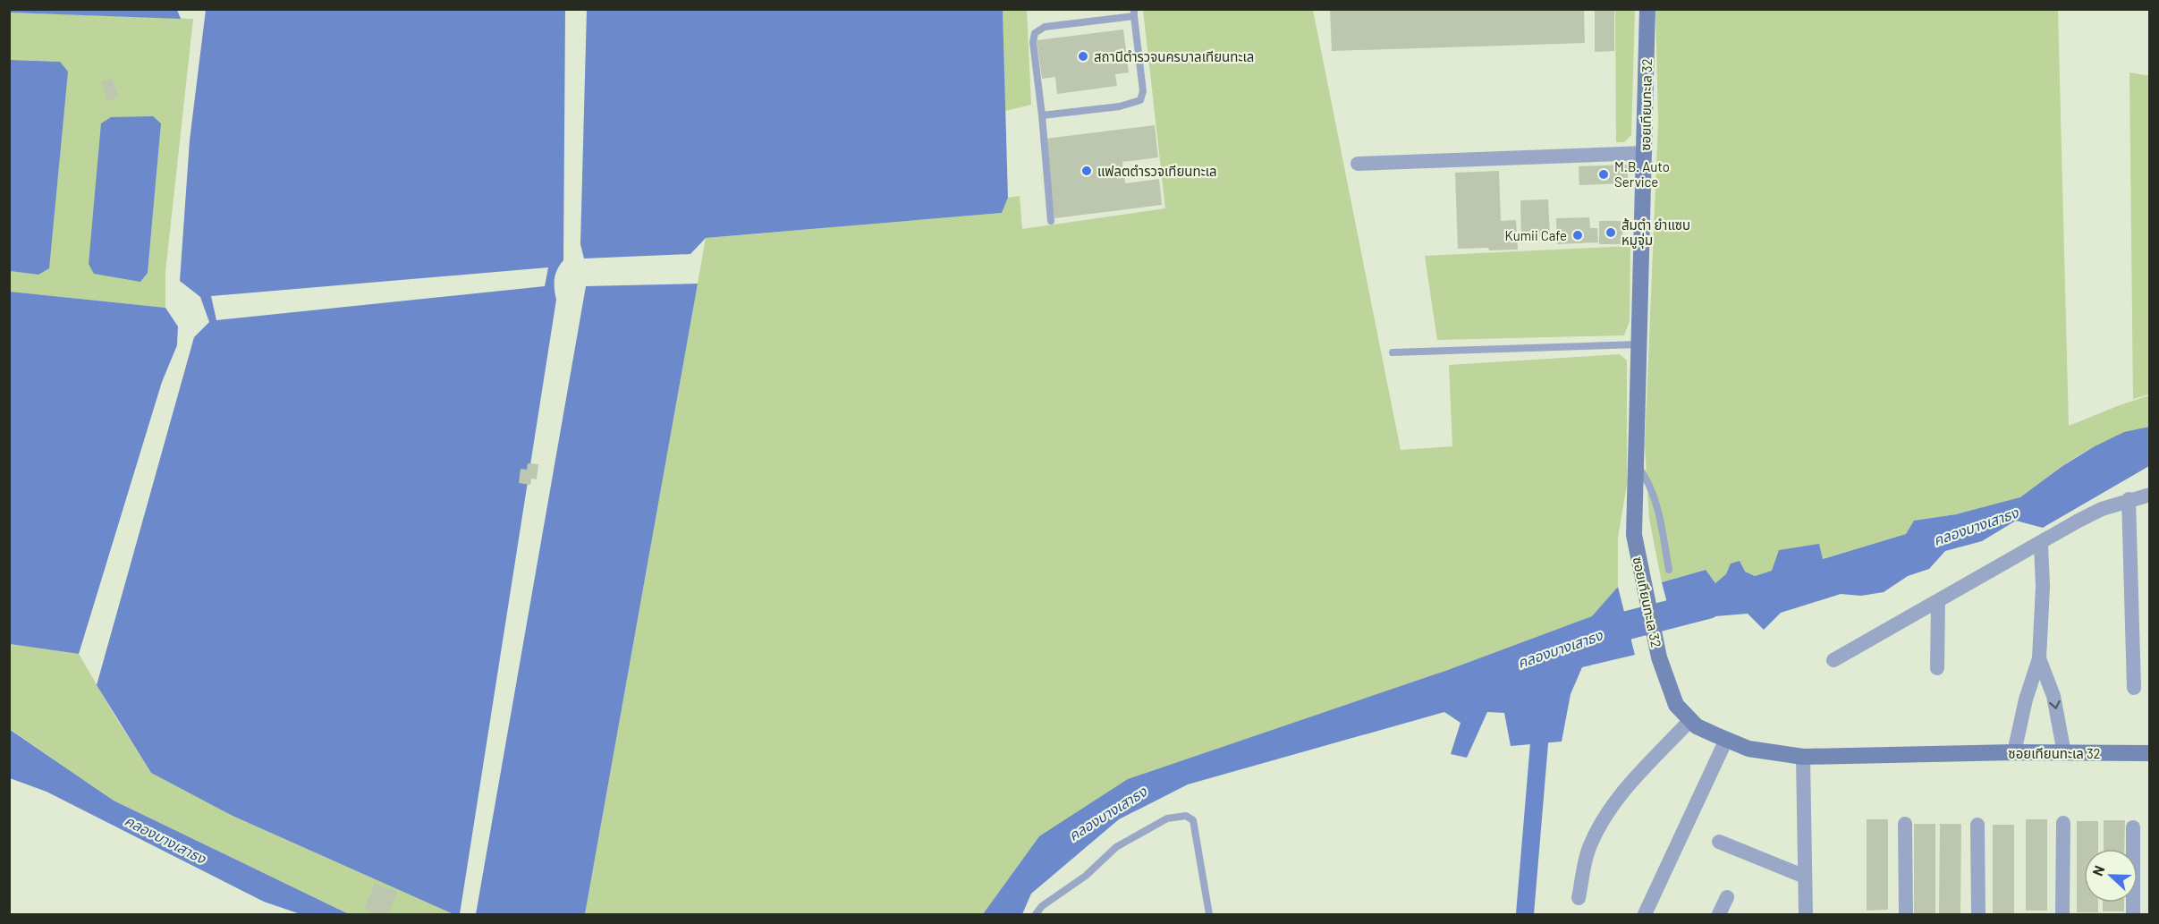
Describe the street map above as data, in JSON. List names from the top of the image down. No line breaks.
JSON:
{"streets":{"street":["ซอยเทียนทะเล 32"]},"water":["คลองบางเสาธง"],"places":["สถานีตำรวจนครบาลเทียนทะเล","แฟลตตำรวจเทียนทะเล","M.B. Auto Service","ส้มตำ ยำแซบ หมูจุ่ม","Kumii Cafe"],"north":"left"}
